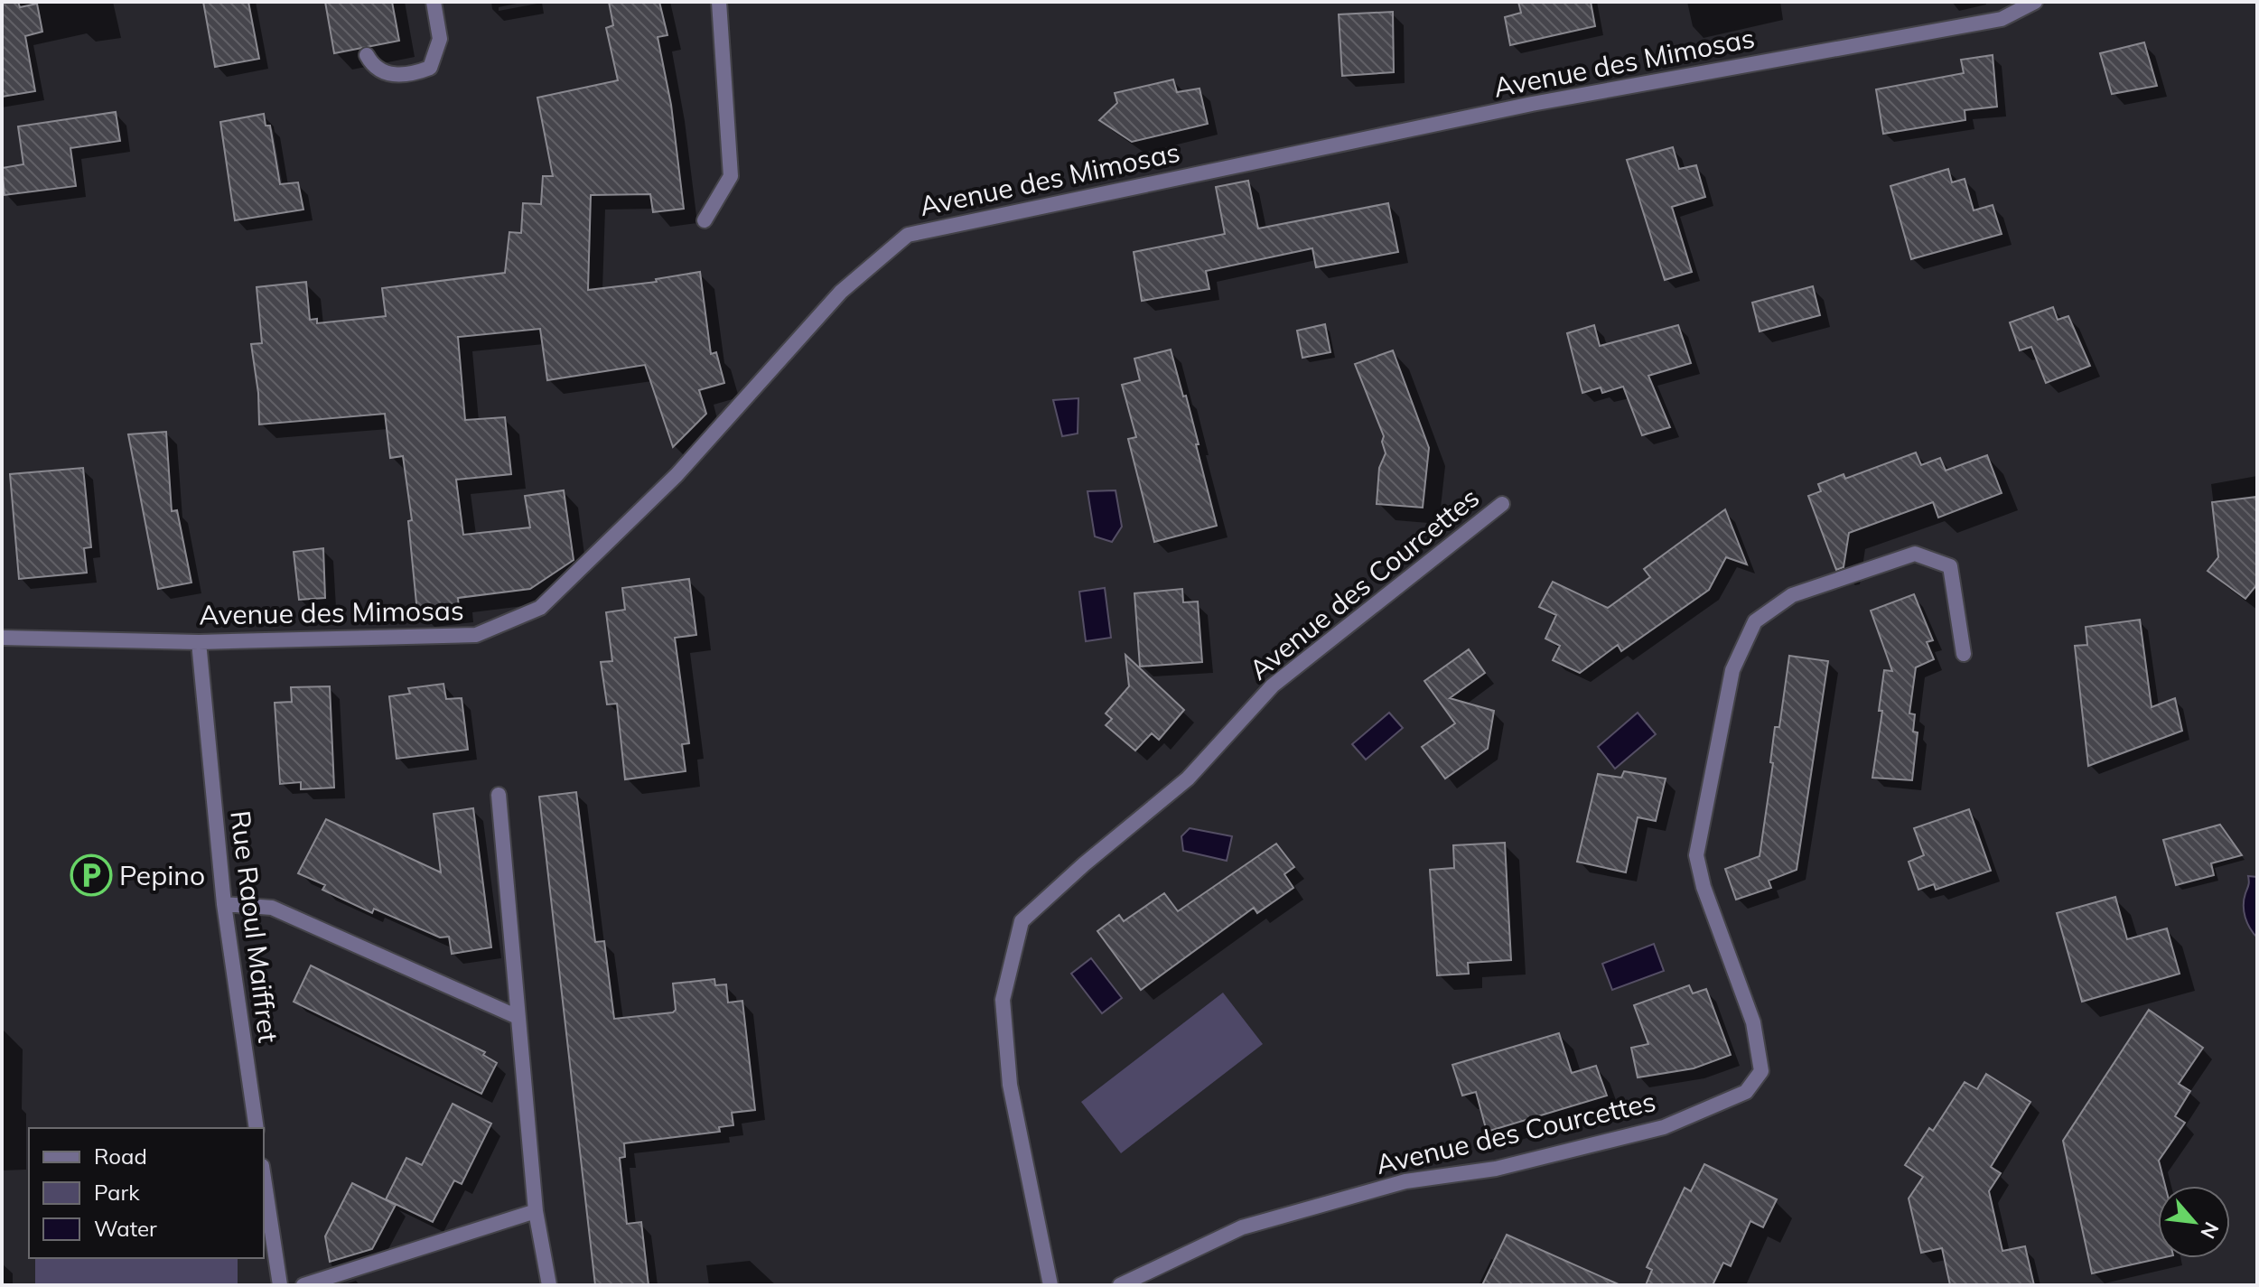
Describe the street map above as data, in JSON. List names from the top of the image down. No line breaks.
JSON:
{"streets":{"street":["Avenue des Mimosas","Avenue des Courcettes","Rue Raoul Maiffret"]},"crossings":[["Avenue des Mimosas","Rue Raoul Maiffret"]],"places":{"parking":["Pepino"]},"legend":["Road","Park","Water"],"north":"bottom right"}
